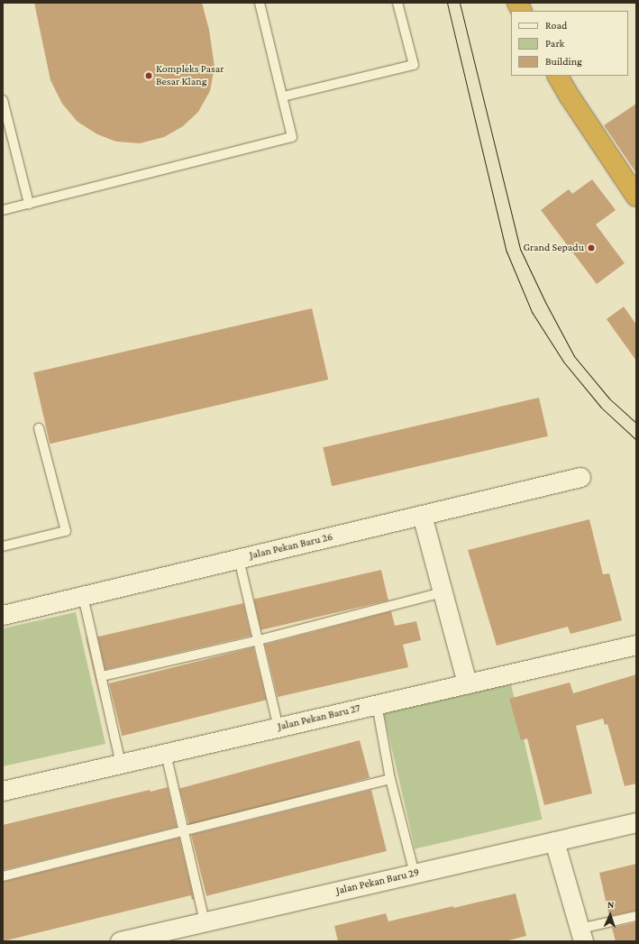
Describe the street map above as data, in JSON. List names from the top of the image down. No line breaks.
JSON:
{"streets":{"street":["Jalan Pekan Baru 26","Jalan Pekan Baru 27","Jalan Pekan Baru 29"]},"places":["Kompleks Pasar Besar Klang","Grand Sepadu"],"legend":["Road","Park","Building"],"north":"top"}
